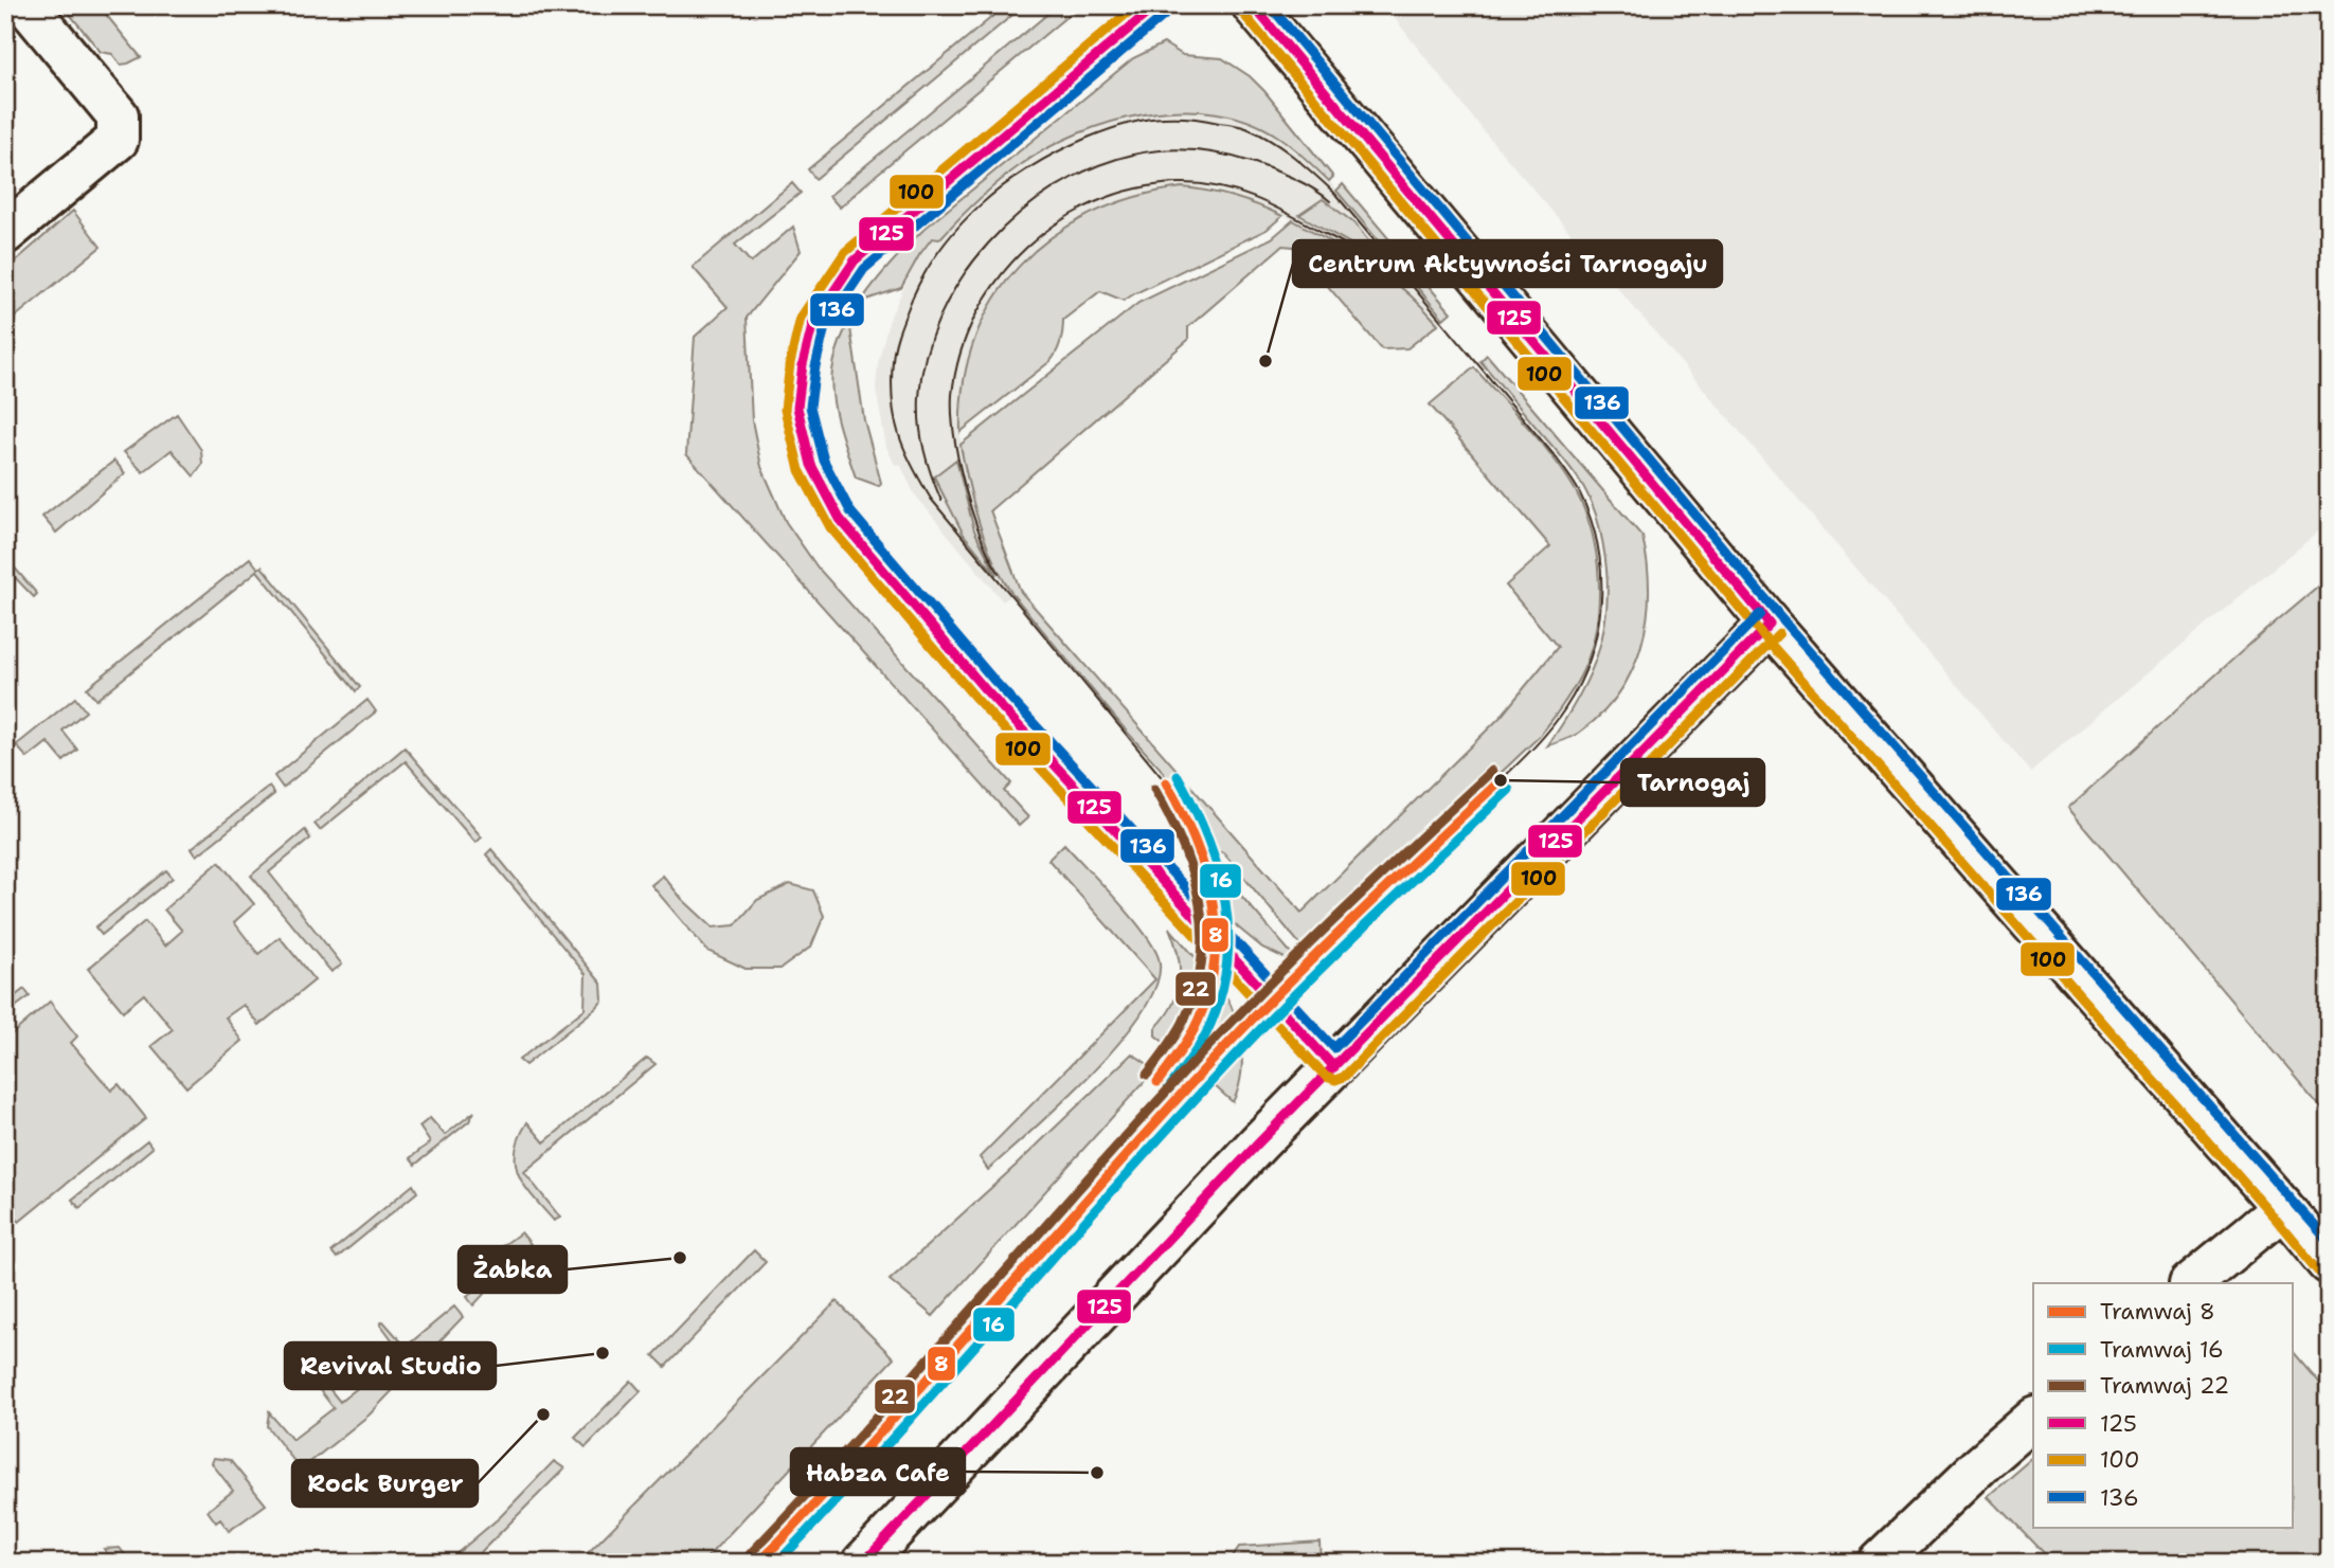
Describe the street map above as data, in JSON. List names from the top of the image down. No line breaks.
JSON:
{"places":["Centrum Aktywności Tarnogaju","Tarnogaj","Żabka","Revival Studio","Rock Burger","Habza Cafe"],"lines":["transit line 125","transit line 100","transit line 136","tram line 22","tram line 16","tram line 8"],"legend":["Tramwaj 8","Tramwaj 16","Tramwaj 22","125","100","136"]}
